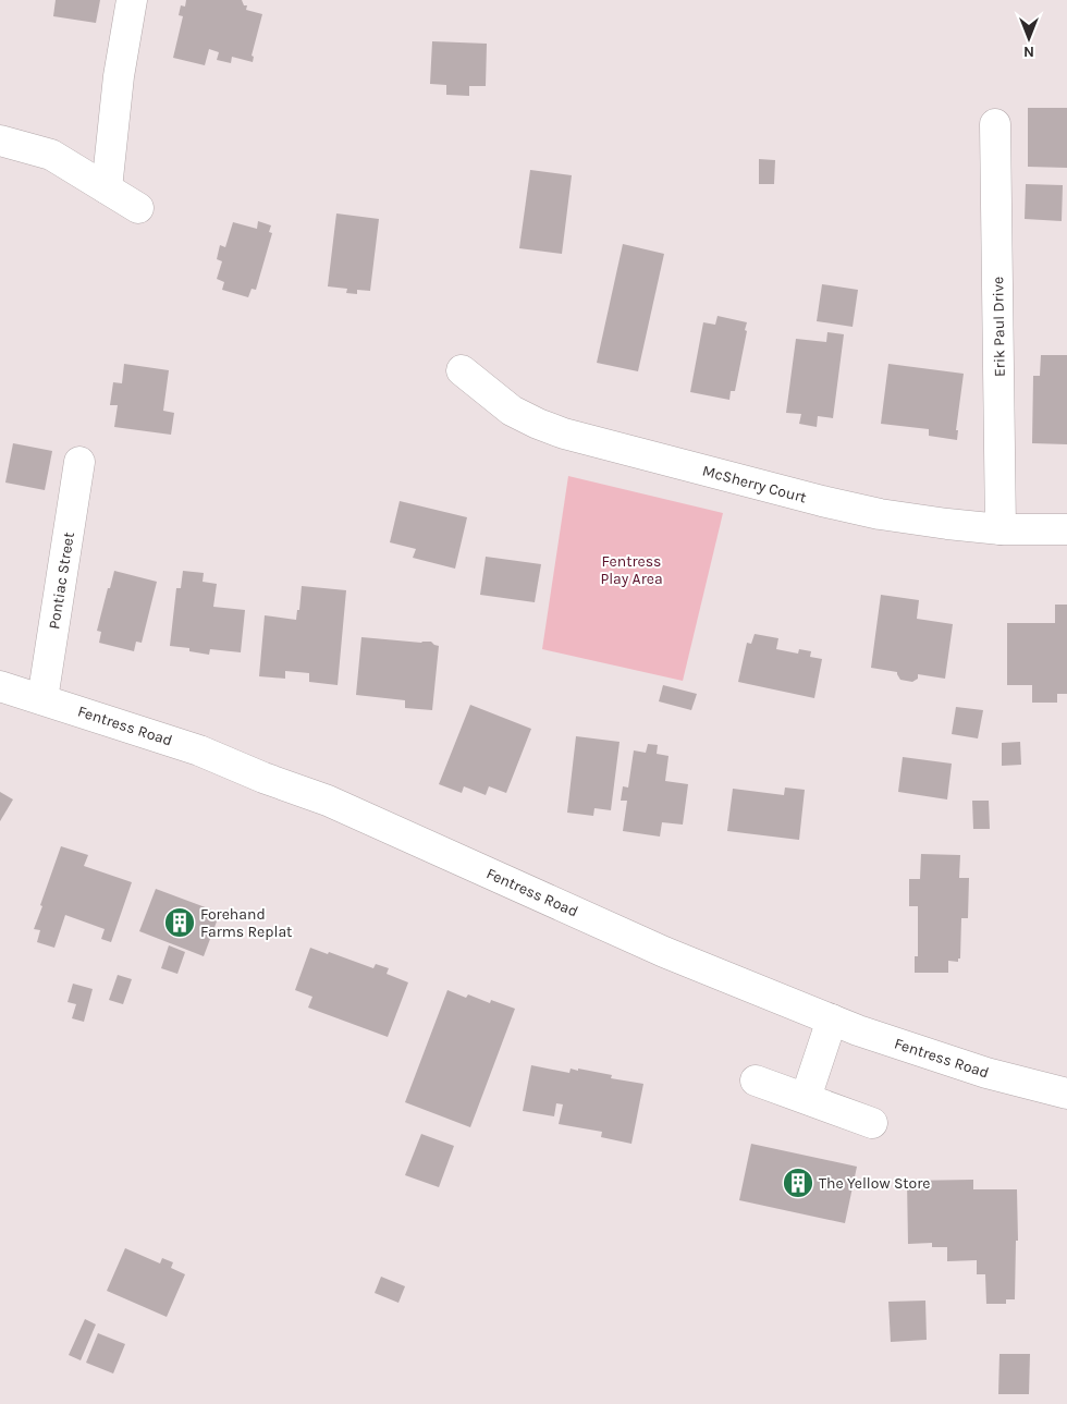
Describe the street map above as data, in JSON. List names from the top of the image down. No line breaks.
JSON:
{"streets":{"street":["Erik Paul Drive","McSherry Court","Pontiac Street","Fentress Road"]},"crossings":[["Erik Paul Drive","McSherry Court"],["Pontiac Street","Fentress Road"]],"parks":["Fentress Play Area"],"places":{"building":["Forehand Farms Replat","The Yellow Store"]},"north":"bottom"}
